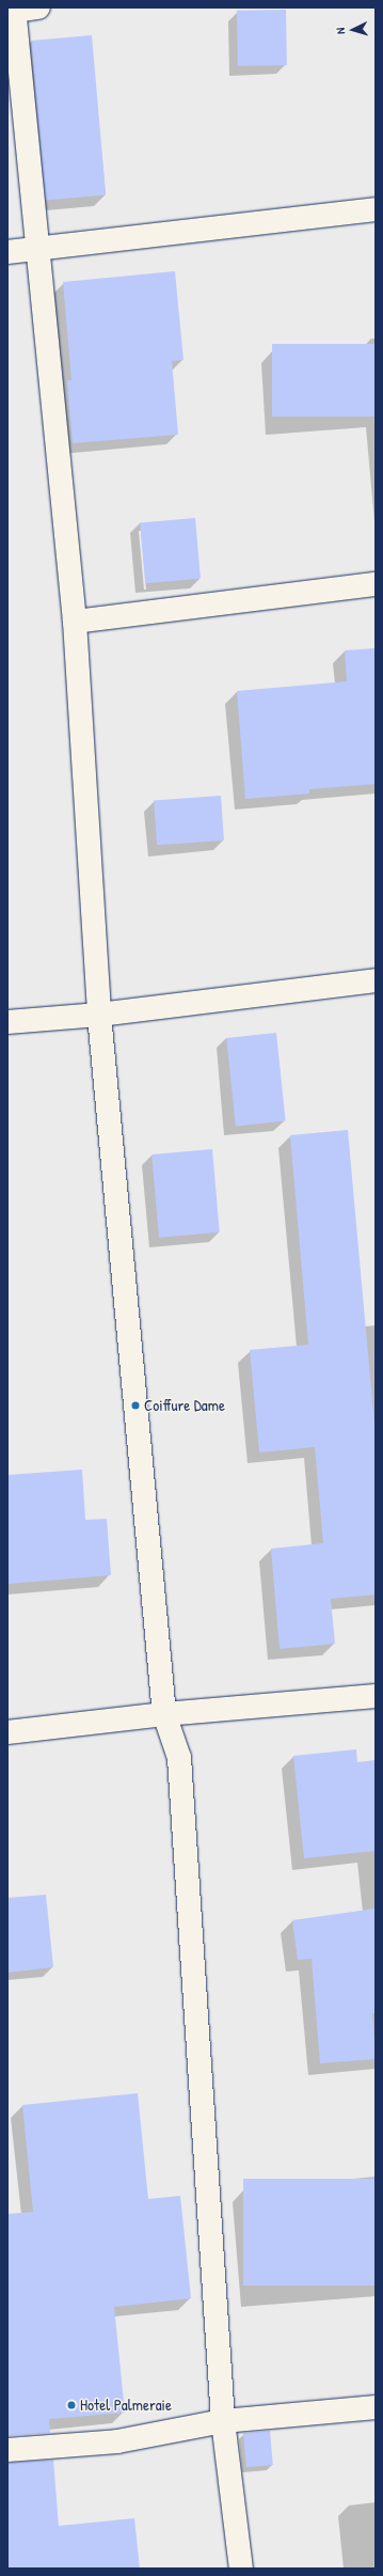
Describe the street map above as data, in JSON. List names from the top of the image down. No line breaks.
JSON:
{"places":["Coiffure Dame","Hotel Palmeraie"],"north":"left"}
